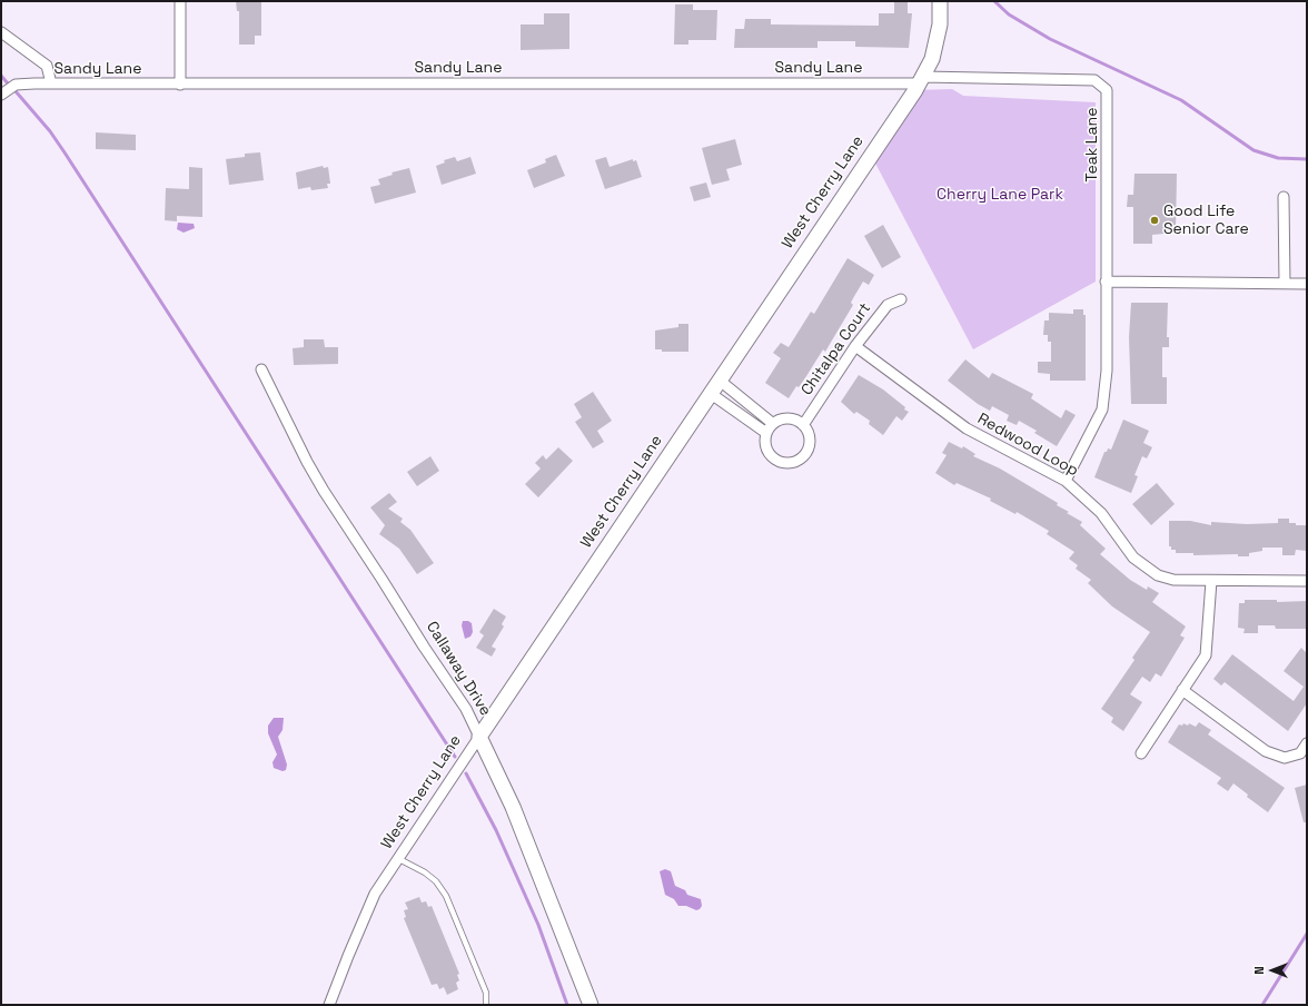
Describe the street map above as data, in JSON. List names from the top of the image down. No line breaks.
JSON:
{"streets":{"street":["Sandy Lane","Teak Lane","West Cherry Lane","Chitalpa Court","Redwood Loop","Callaway Drive"]},"crossings":[["Sandy Lane","Teak Lane"],["Sandy Lane","West Cherry Lane"],["Teak Lane","West Cherry Lane"],["West Cherry Lane","Callaway Drive"],["Chitalpa Court","Redwood Loop"]],"parks":["Cherry Lane Park"],"places":["Good Life Senior Care"],"north":"left"}
